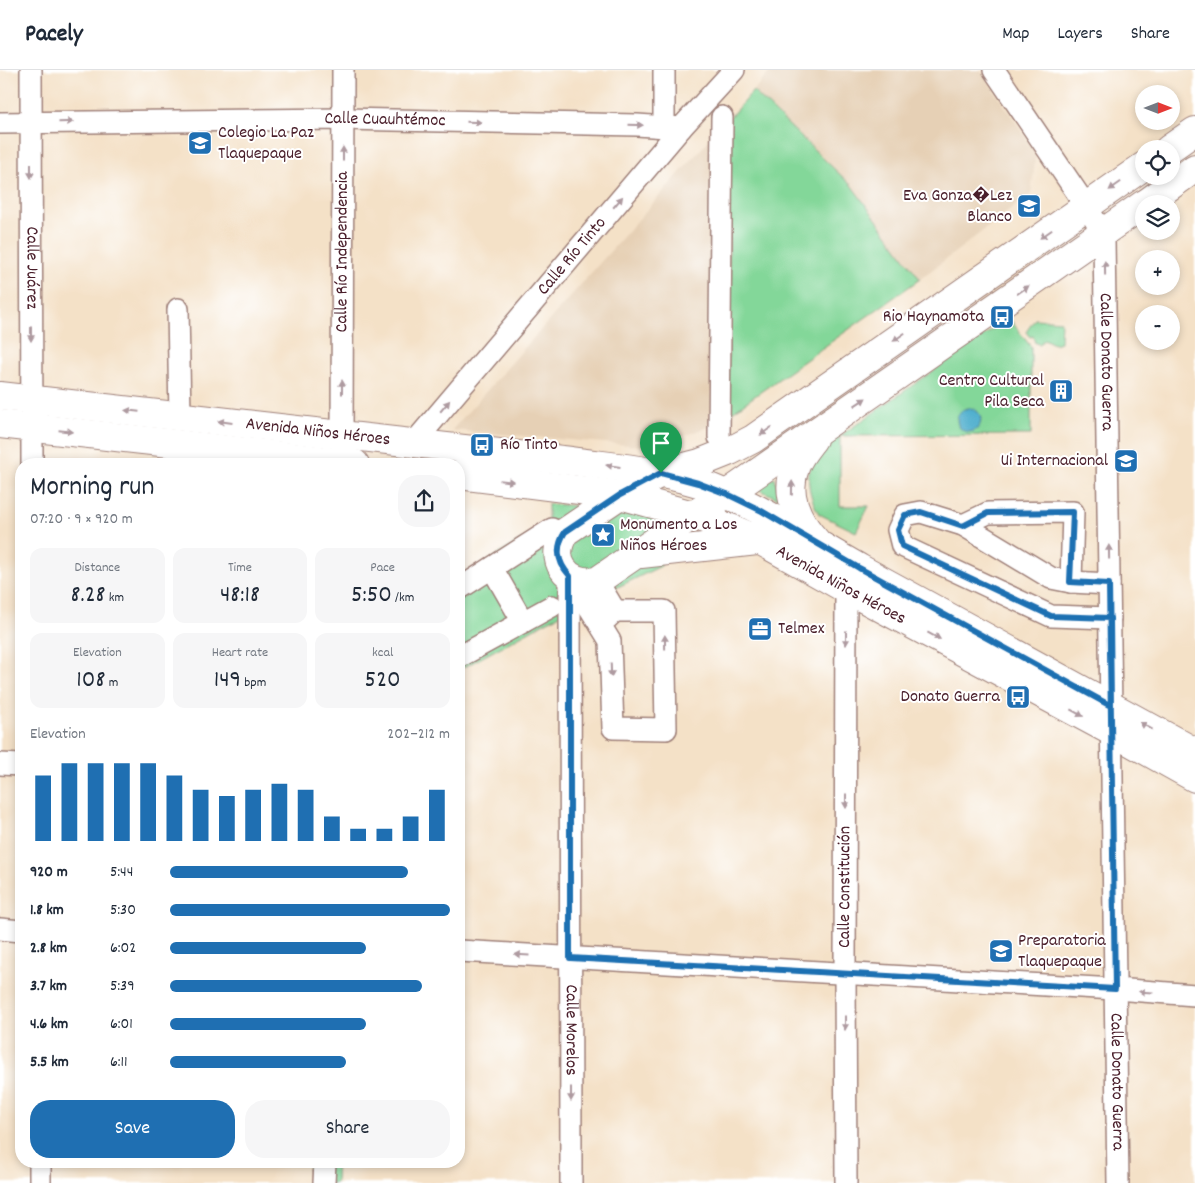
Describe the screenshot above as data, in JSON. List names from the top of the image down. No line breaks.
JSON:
{"streets":{"main road":["Avenida Niños Héroes"],"street":["Calle Cuauhtémoc","Calle Río Independencia","Calle Río Tinto","Calle Juárez","Calle Donato Guerra","Calle Constitución","Calle Morelos"]},"crossings":[["Calle Cuauhtémoc","Calle Río Independencia"],["Calle Cuauhtémoc","Calle Río Tinto"],["Calle Cuauhtémoc","Calle Juárez"],["Calle Río Independencia","Avenida Niños Héroes"],["Calle Río Tinto","Avenida Niños Héroes"],["Calle Juárez","Avenida Niños Héroes"],["Calle Donato Guerra","Avenida Niños Héroes"],["Avenida Niños Héroes","Calle Constitución"]],"one_way":["Calle Cuauhtémoc","Calle Río Tinto","Calle Donato Guerra","Calle Constitución","Calle Morelos"],"places":{"school or university":["Colegio La Paz Tlaquepaque","Eva Gonza�Lez Blanco","Ui Internacional","Preparatoria Tlaquepaque"],"bus stop":["Rio Haynamota","Río Tinto","Donato Guerra"],"building":["Centro Cultural Pila Seca"],"place":["Monumento a Los Niños Héroes"],"office":["Telmex"]},"north":"right","page":{"header":"Pacely","nav":["Map","Layers","Share"],"map_buttons":["+","−"],"heading":["Morning run","07:20 · 9 × 920 m"],"stats":[["Distance","8.28 km"],["Time","48:18"],["Pace","5:50 /km"],["Elevation","108 m"],["Heart rate","149 bpm"],["kcal","520"]],"chart":["Elevation","202–212 m"],"list":[{"name":"920 m","note":"5:44"},{"name":"1.8 km","note":"5:30"},{"name":"2.8 km","note":"6:02"},{"name":"3.7 km","note":"5:39"},{"name":"4.6 km","note":"6:01"},{"name":"5.5 km","note":"6:11"}],"buttons":["Save","Share"]}}
